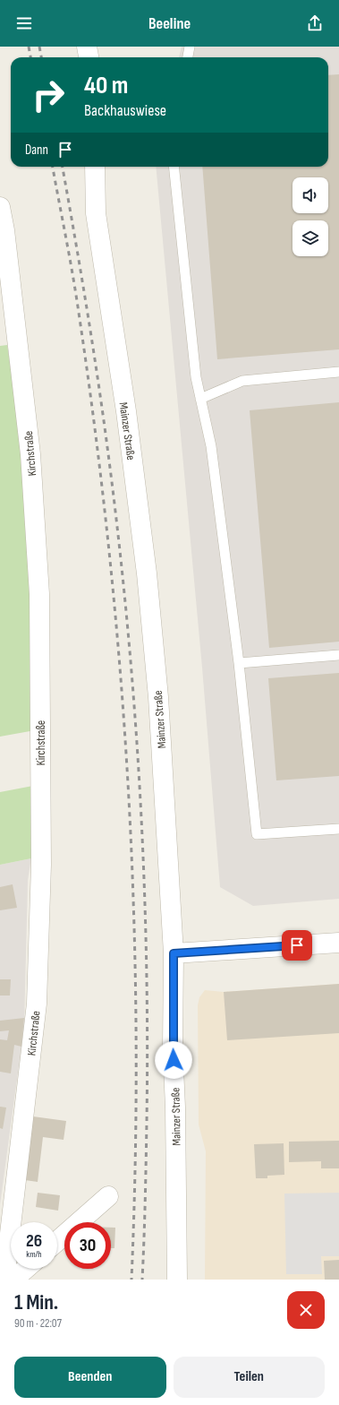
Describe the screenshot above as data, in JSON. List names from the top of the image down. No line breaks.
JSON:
{"streets":{"street":["Mainzer Straße","Kirchstraße"]},"page":{"header":"Beeline","turn":["40 m","Backhauswiese"],"then":"Dann","speed":"26 km/h","limit":"30","heading":["1 Min.","90 m · 22:07"],"buttons":["Beenden","Teilen"]}}
